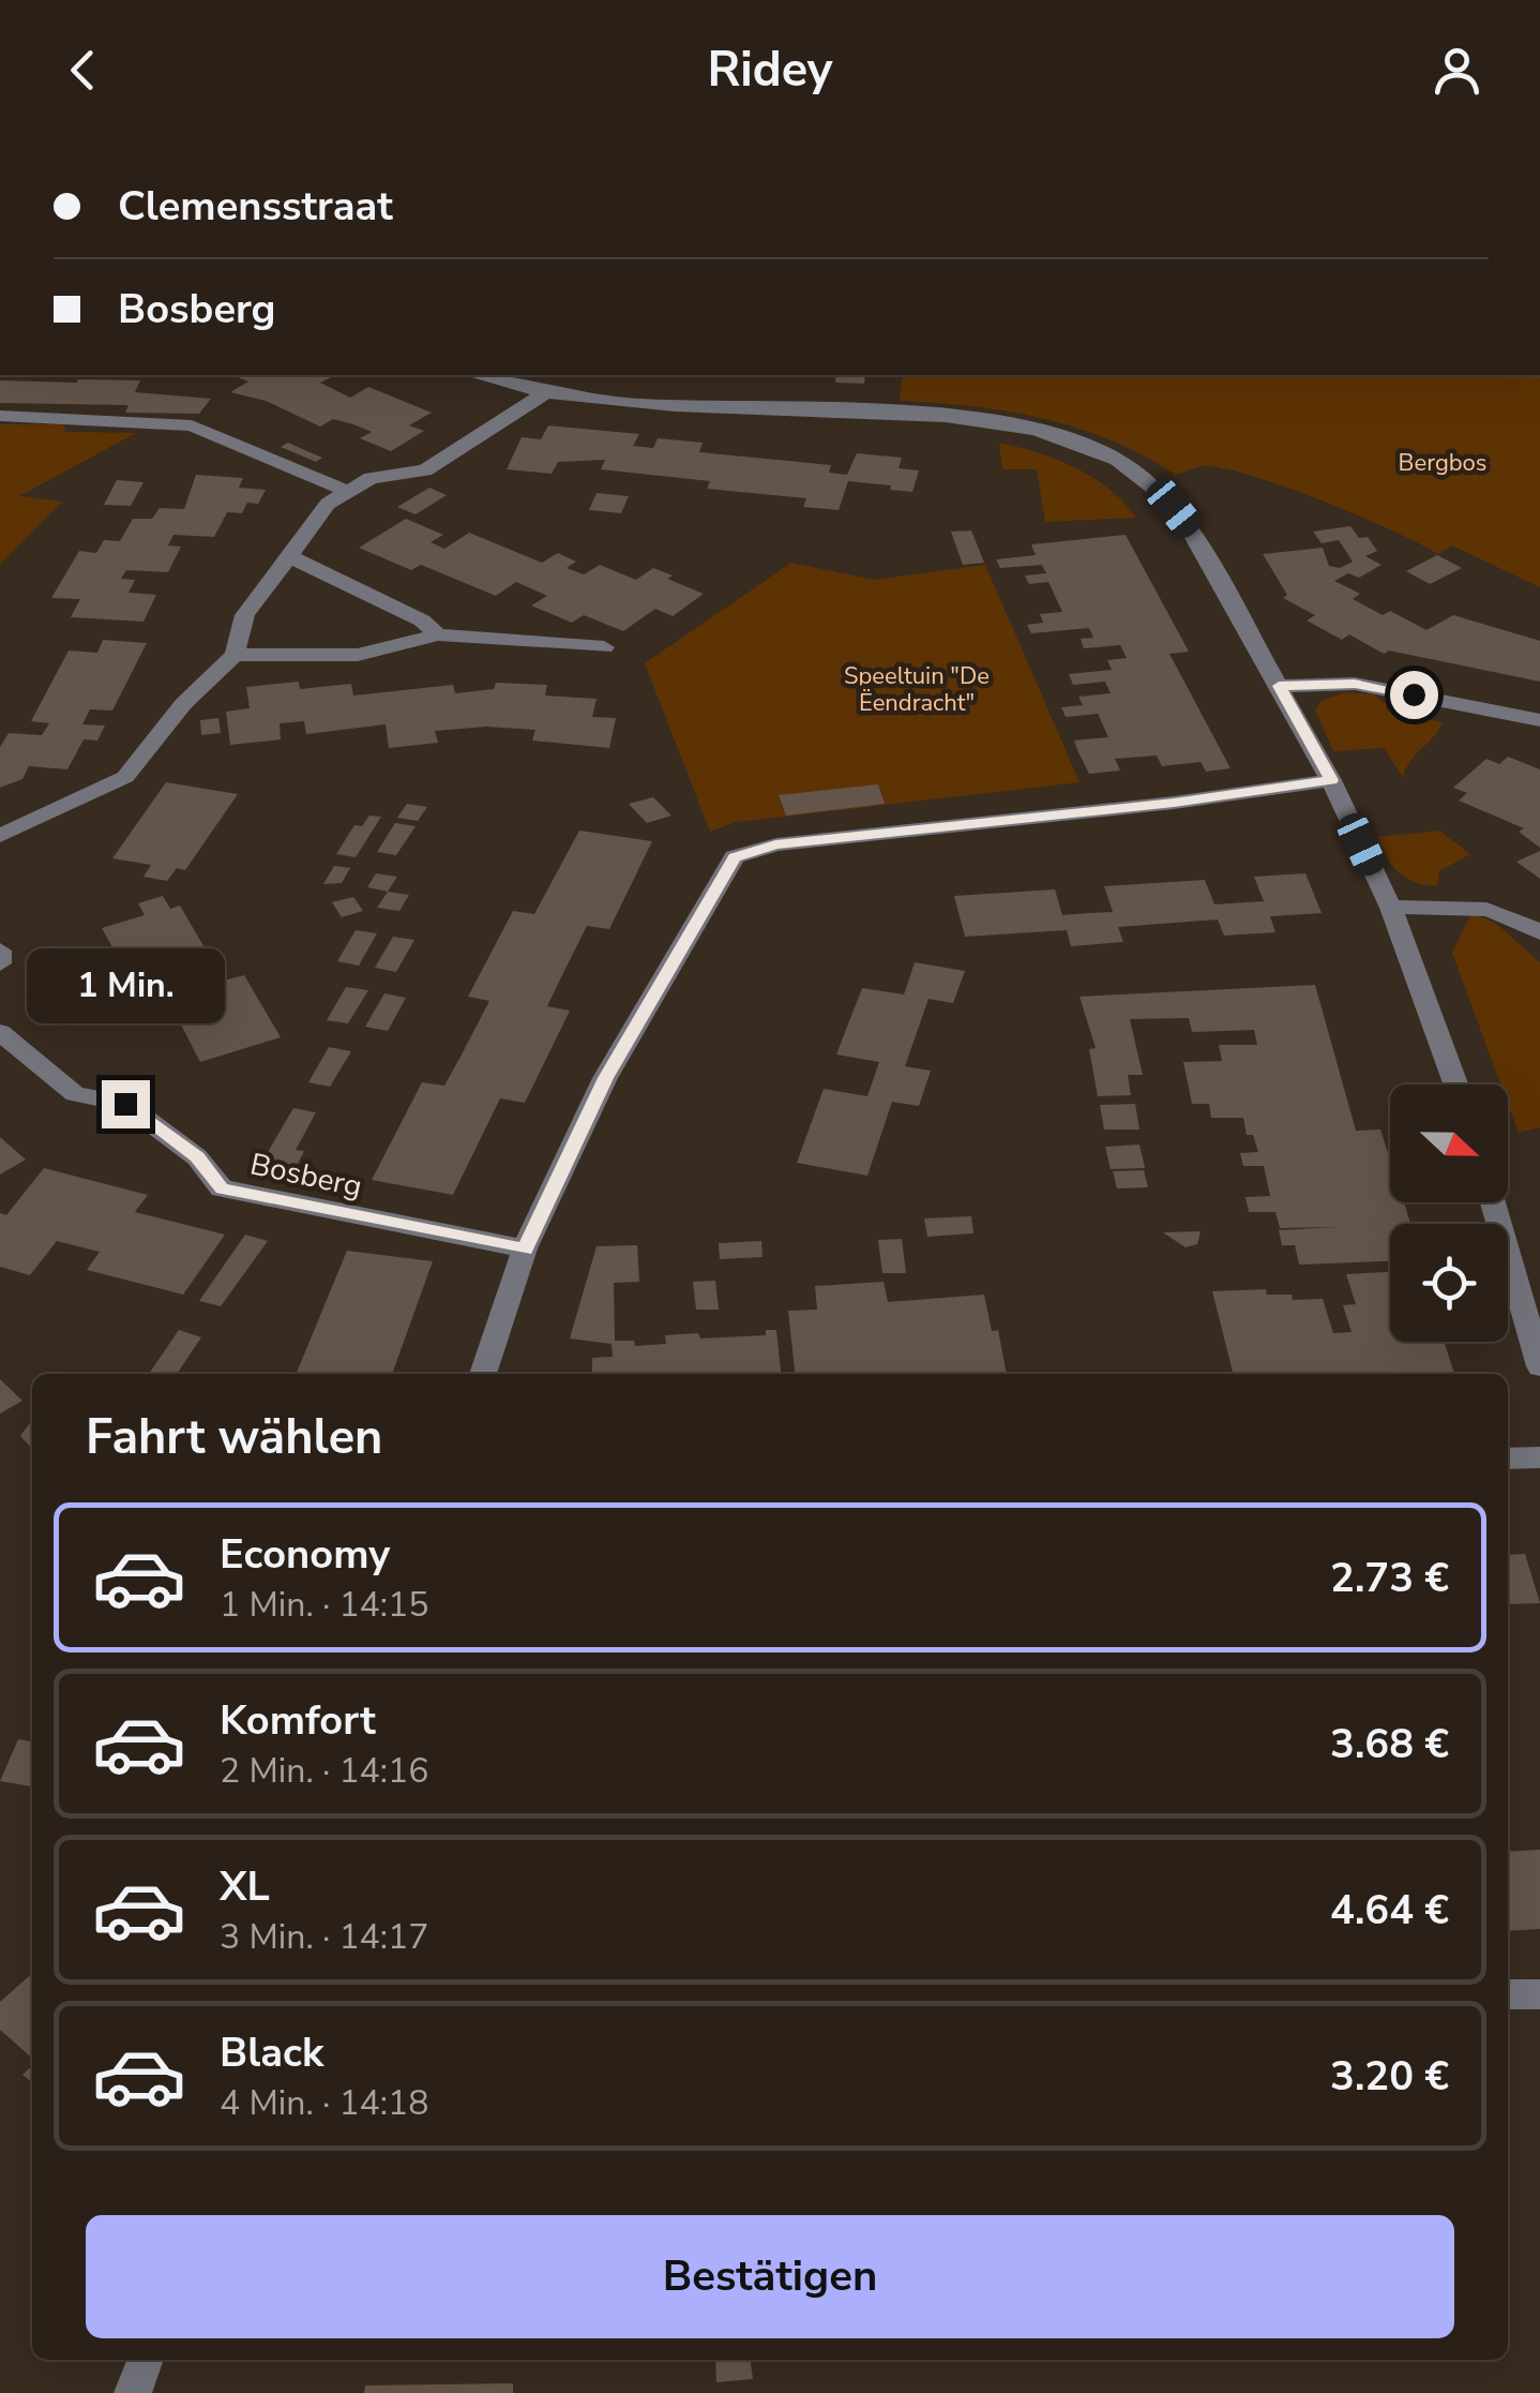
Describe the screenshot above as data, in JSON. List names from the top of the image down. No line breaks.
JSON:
{"streets":{"street":["Bosberg"]},"parks":["Bergbos","Speeltuin \"De Ëendracht\""],"north":"right","page":{"header":"Ridey","banner":["Clemensstraat","Bosberg"],"bubble":"1 Min.","heading":"Fahrt wählen","list":[{"name":"Economy","note":"1 Min. · 14:15","value":"2.73 €"},{"name":"Komfort","note":"2 Min. · 14:16","value":"3.68 €"},{"name":"XL","note":"3 Min. · 14:17","value":"4.64 €"},{"name":"Black","note":"4 Min. · 14:18","value":"3.20 €"}],"buttons":"Bestätigen"}}
